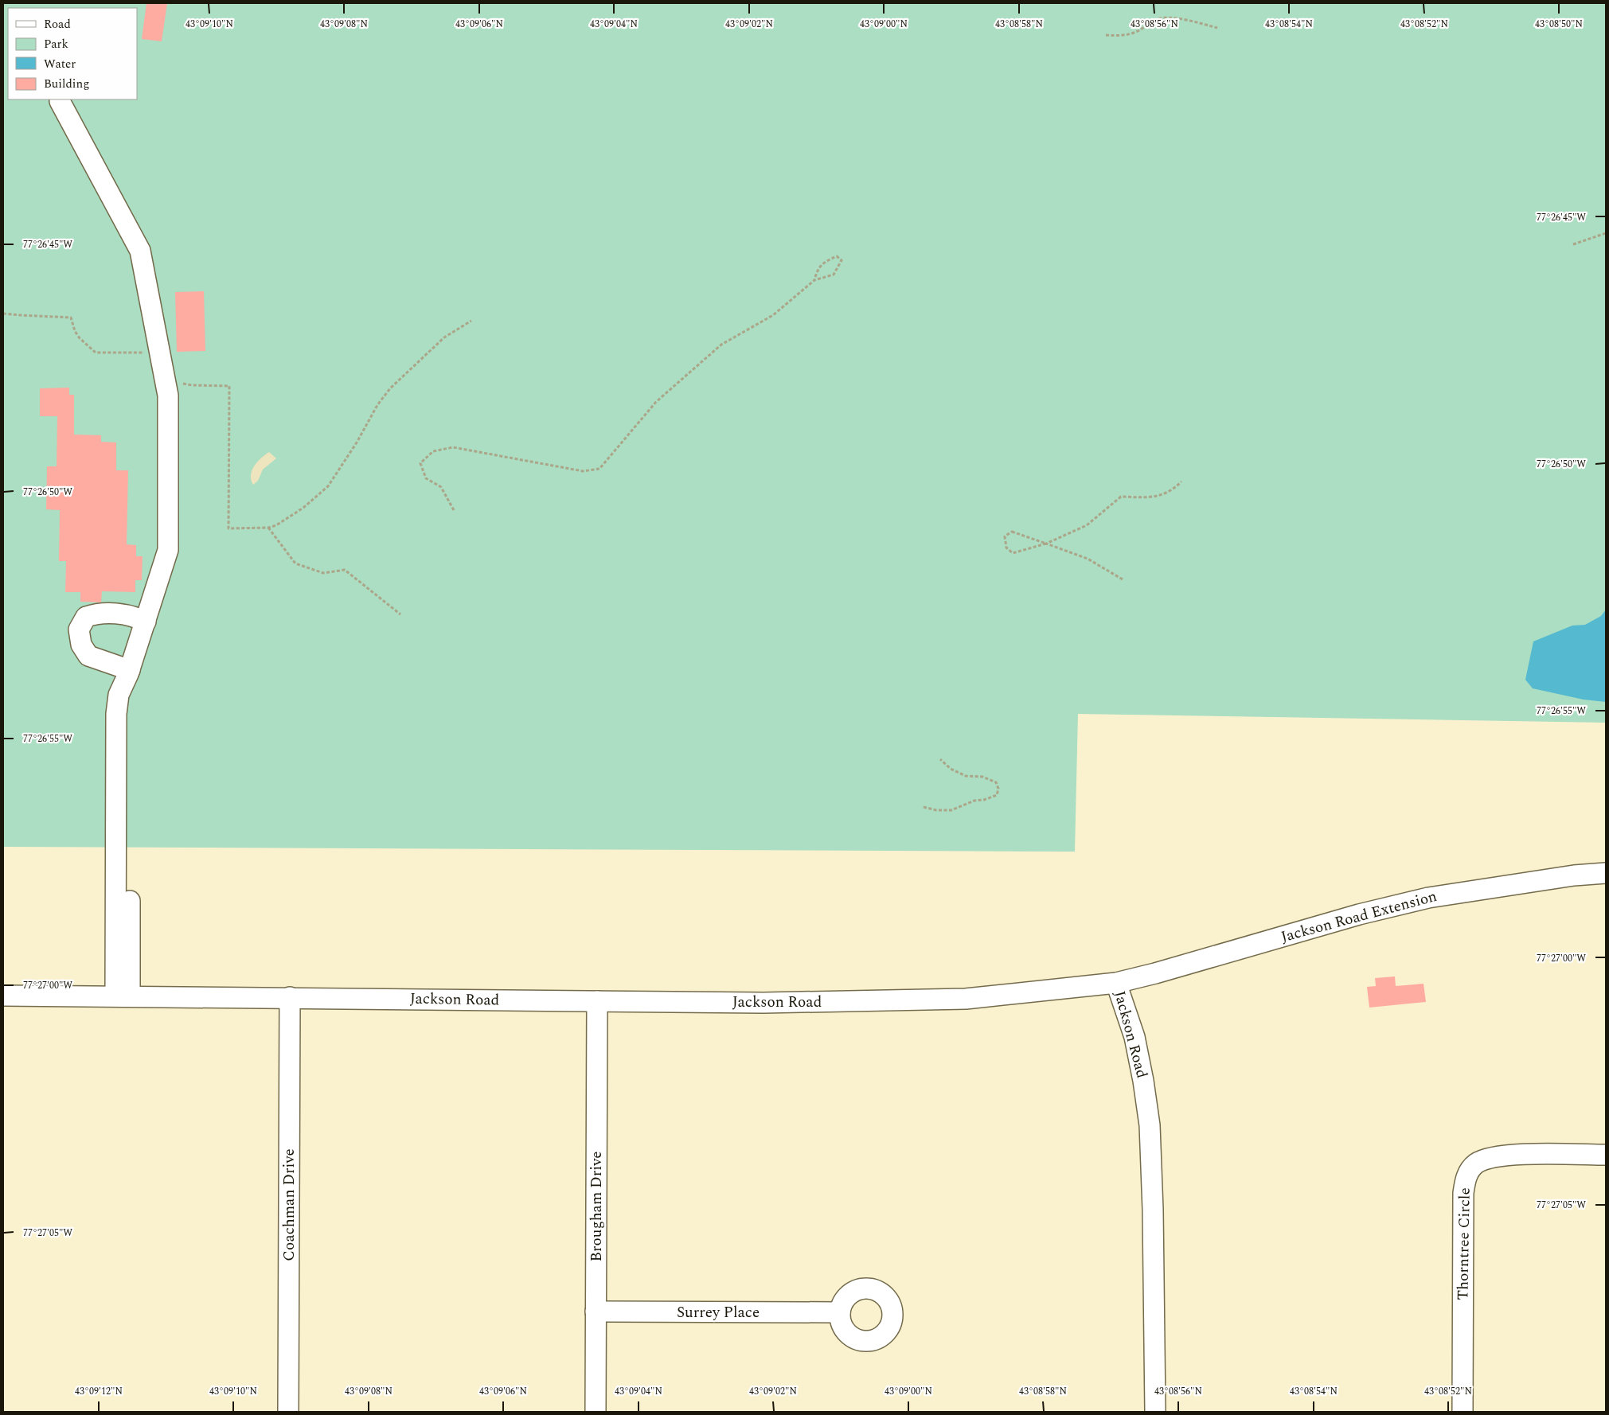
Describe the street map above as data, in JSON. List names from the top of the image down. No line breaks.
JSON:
{"streets":{"street":["Jackson Road Extension","Jackson Road","Coachman Drive","Brougham Drive","Thorntree Circle","Surrey Place"]},"crossings":[["Jackson Road Extension","Jackson Road"],["Jackson Road","Coachman Drive"],["Jackson Road","Brougham Drive"],["Brougham Drive","Surrey Place"]],"legend":["Road","Park","Water","Building"],"coordinates":["43°09'10\"N","43°09'08\"N","43°09'06\"N","43°09'04\"N","43°09'02\"N","43°09'00\"N","43°08'58\"N","43°08'56\"N","43°08'54\"N","43°08'52\"N","43°08'50\"N","77°26'45\"W","77°26'50\"W","77°26'55\"W","77°27'00\"W","77°27'05\"W","43°09'12\"N"]}
